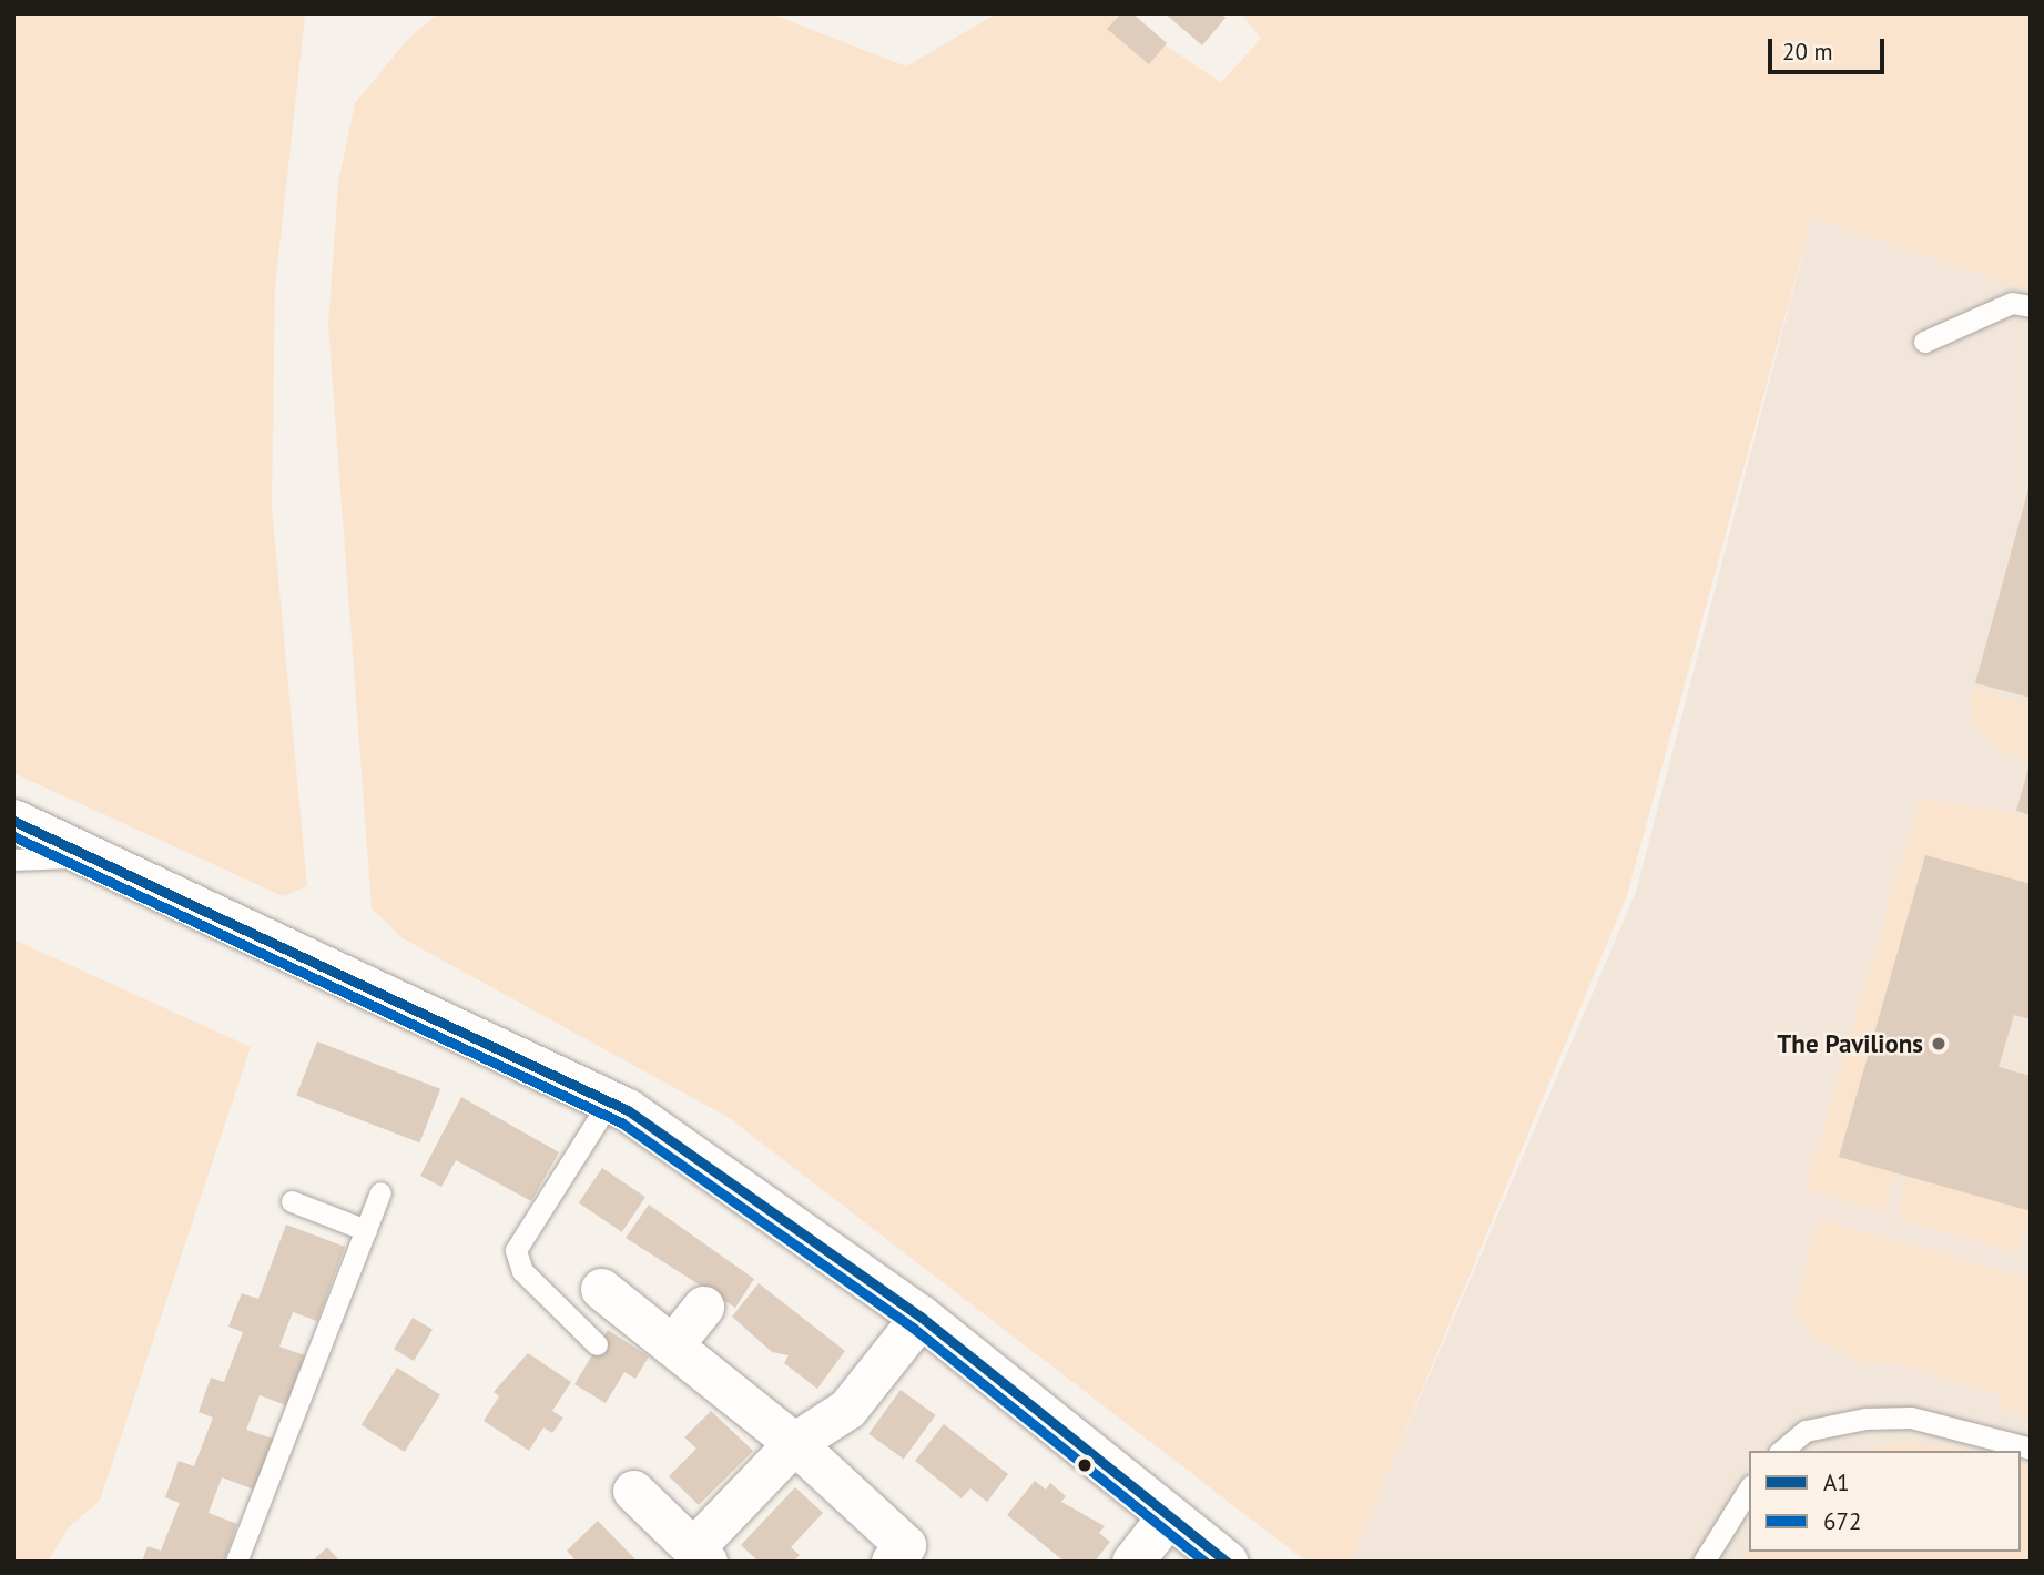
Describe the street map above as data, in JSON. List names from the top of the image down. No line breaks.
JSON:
{"places":["The Pavilions"],"lines":["transit line A1","transit line 672"],"legend":["A1","672"],"scale_bar":"20 m"}
